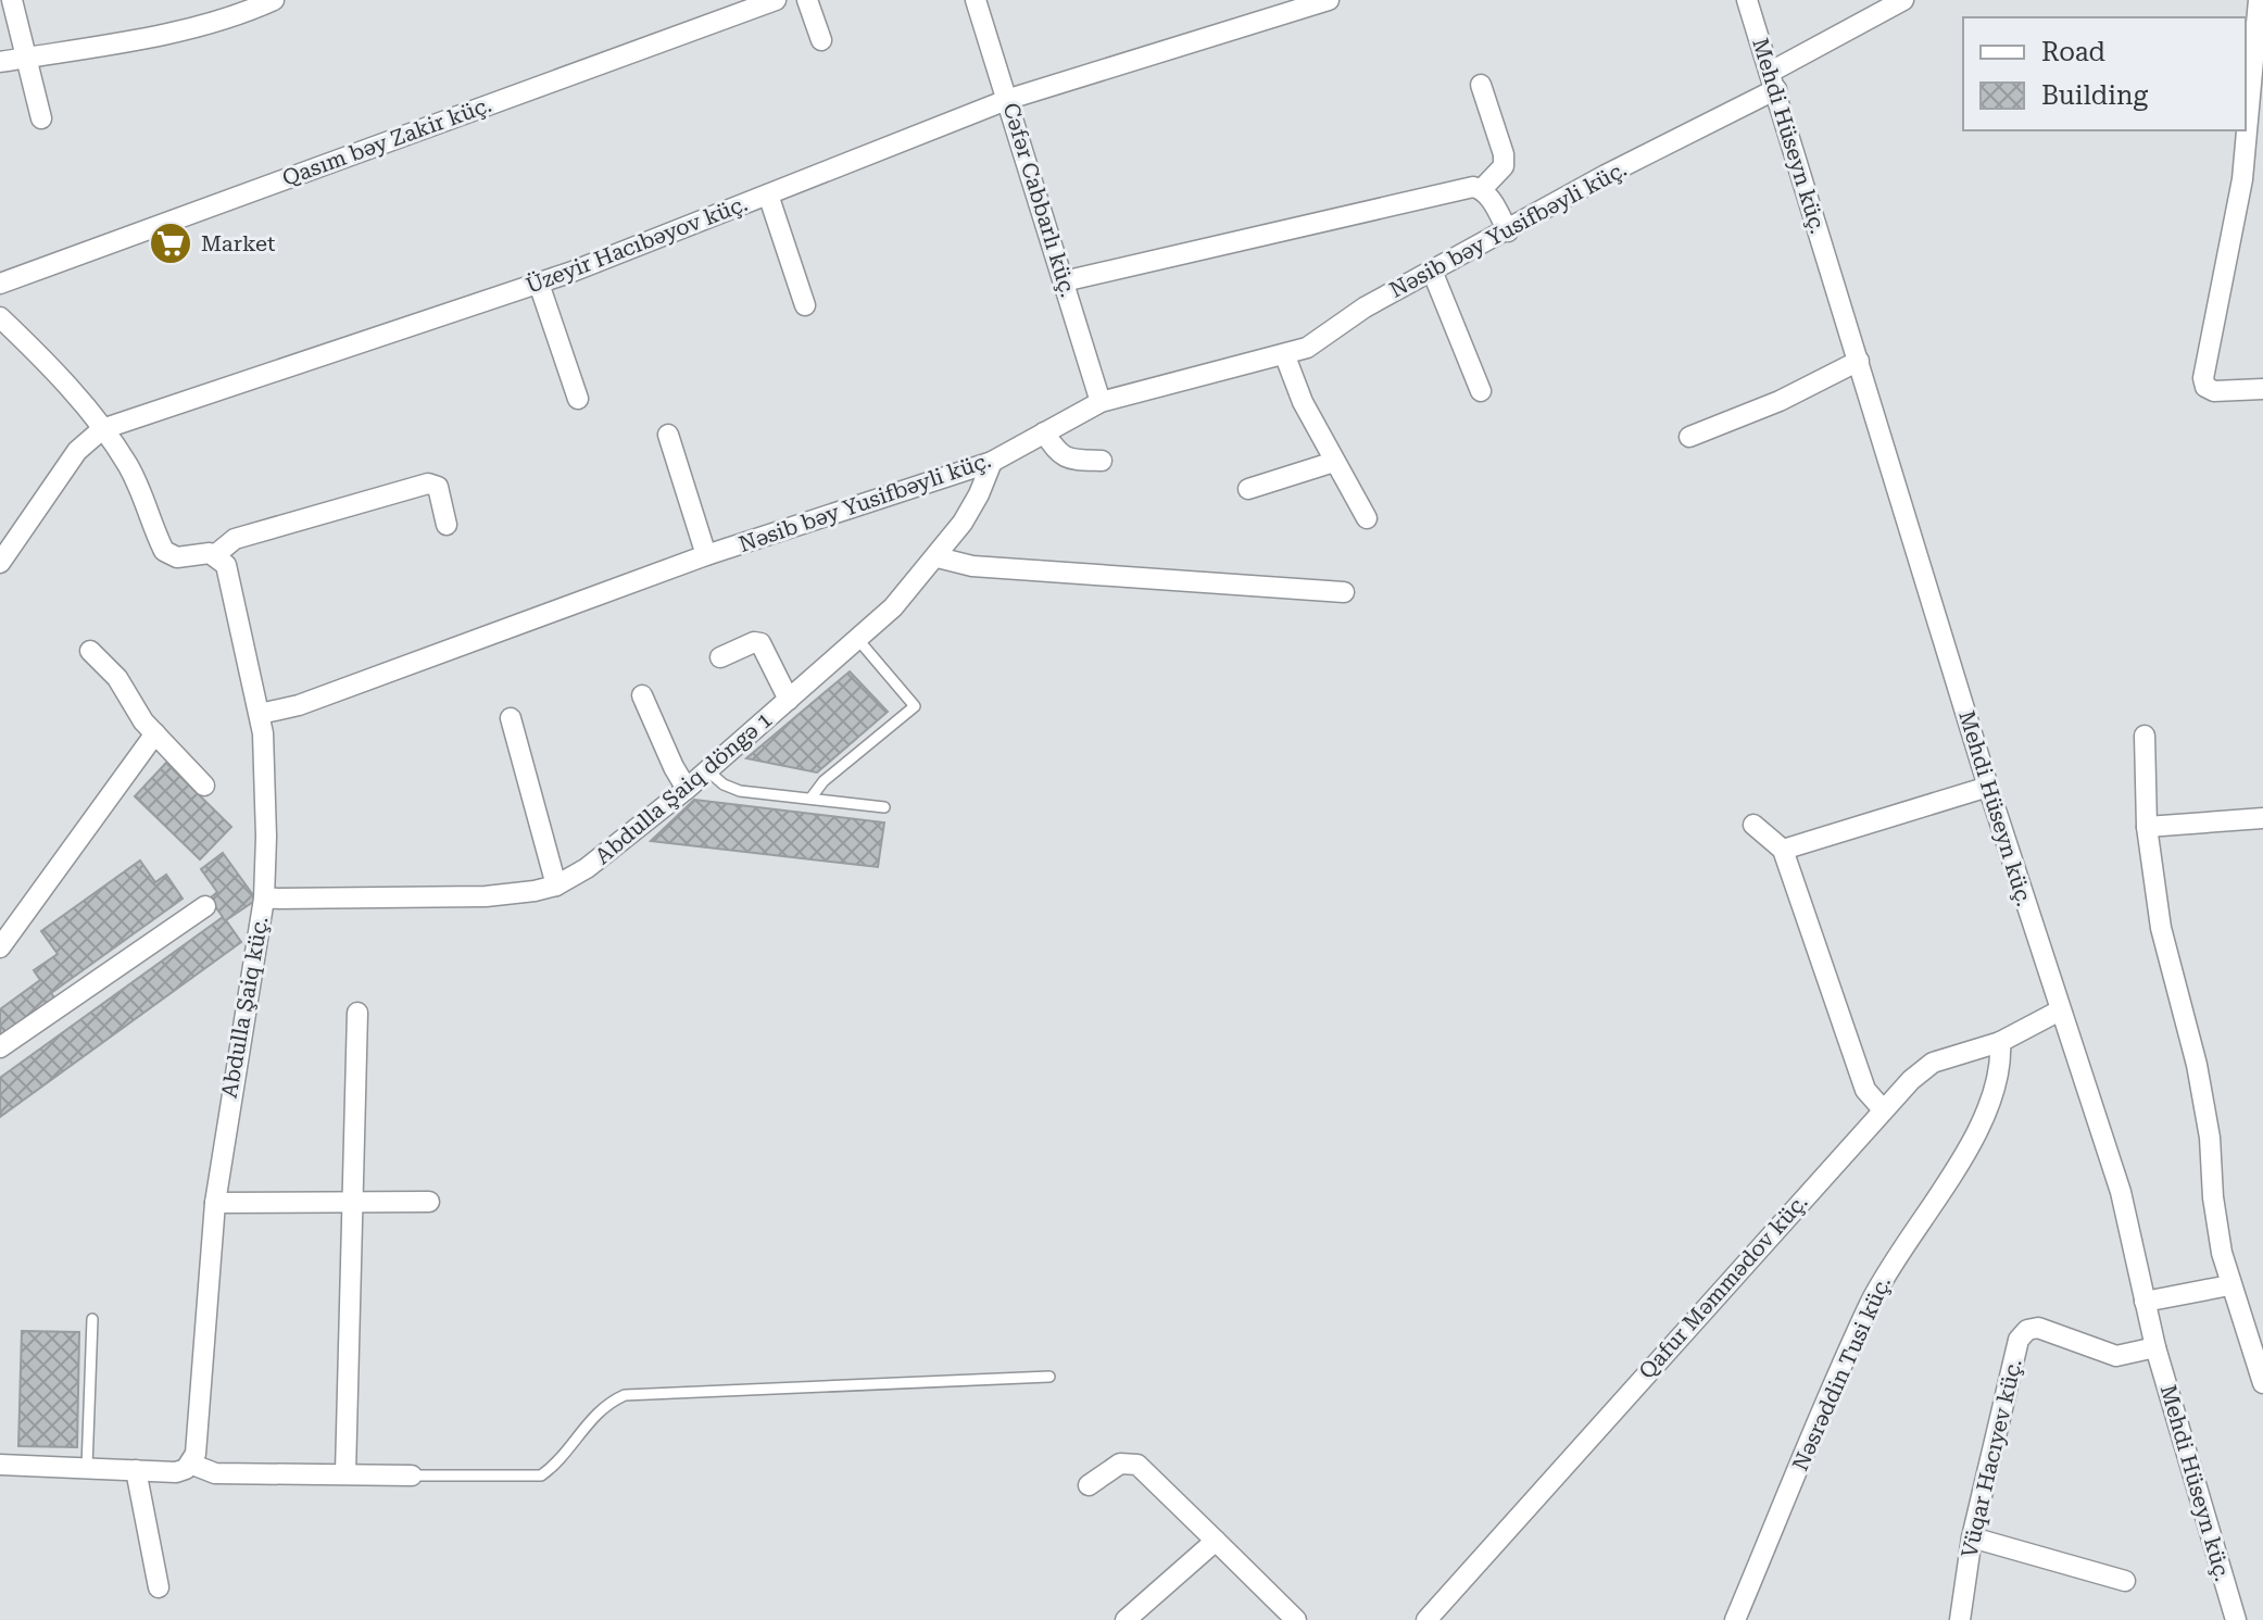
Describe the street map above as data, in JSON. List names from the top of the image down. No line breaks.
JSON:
{"streets":{"street":["Mehdi Hüseyn küç.","Qasım bəy Zakir küç.","Cəfər Cabbarlı küç.","Nəsib bəy Yusifbəyli küç.","Üzeyir Hacıbəyov küç.","Abdulla Şaiq döngə 1","Abdulla Şaiq küç.","Qafur Məmmədov küç.","Nəsrəddin Tusi küç.","Vüqar Hacıyev küç."]},"crossings":[["Mehdi Hüseyn küç.","Nəsib bəy Yusifbəyli küç."],["Mehdi Hüseyn küç.","Qafur Məmmədov küç."],["Mehdi Hüseyn küç.","Vüqar Hacıyev küç."],["Cəfər Cabbarlı küç.","Nəsib bəy Yusifbəyli küç."],["Cəfər Cabbarlı küç.","Üzeyir Hacıbəyov küç."],["Nəsib bəy Yusifbəyli küç.","Abdulla Şaiq döngə 1"],["Nəsib bəy Yusifbəyli küç.","Abdulla Şaiq küç."],["Abdulla Şaiq döngə 1","Abdulla Şaiq küç."],["Qafur Məmmədov küç.","Nəsrəddin Tusi küç."]],"places":{"supermarket":["Market"]},"legend":["Road","Building"]}
